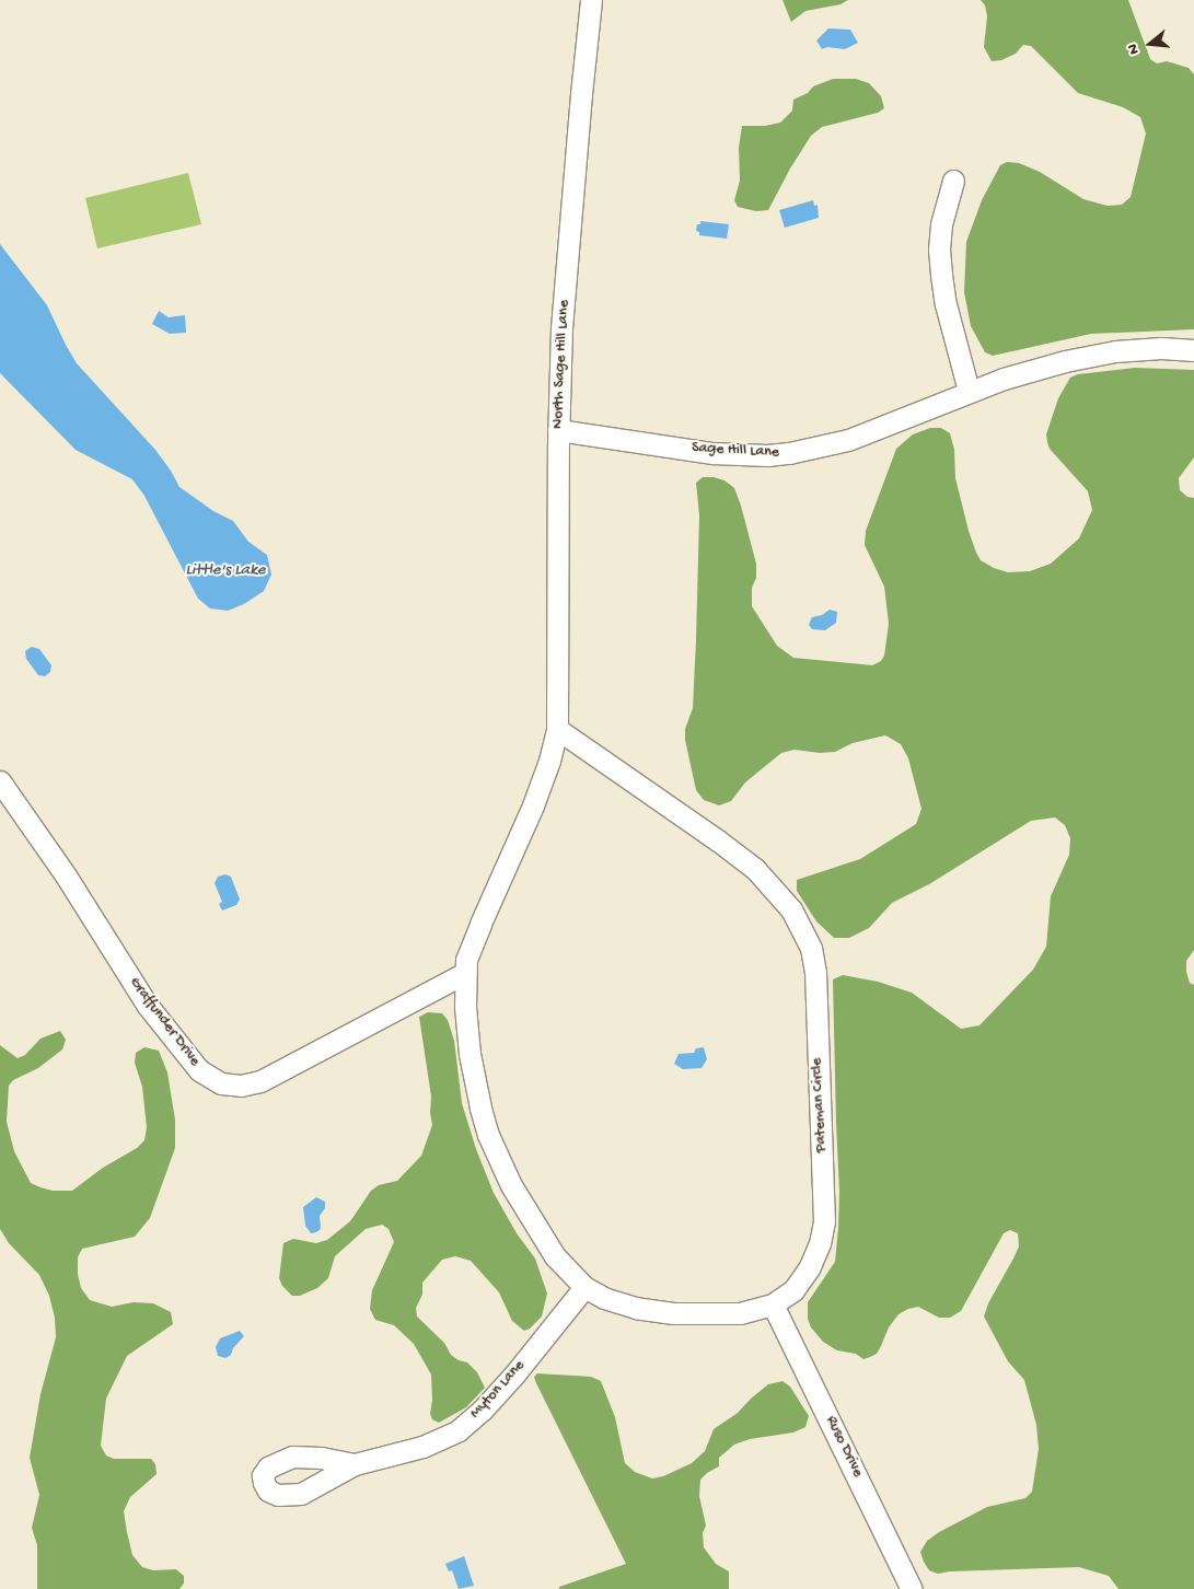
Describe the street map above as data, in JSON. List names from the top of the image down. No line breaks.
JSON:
{"streets":{"street":["North Sage Hill Lane","Sage Hill Lane","Graffunder Drive","Pateman Circle","Myton Lane","Ruso Drive"]},"crossings":[["North Sage Hill Lane","Sage Hill Lane"],["North Sage Hill Lane","Pateman Circle"],["Graffunder Drive","Pateman Circle"],["Pateman Circle","Myton Lane"],["Pateman Circle","Ruso Drive"]],"water":["Little's Lake"],"north":"left"}
